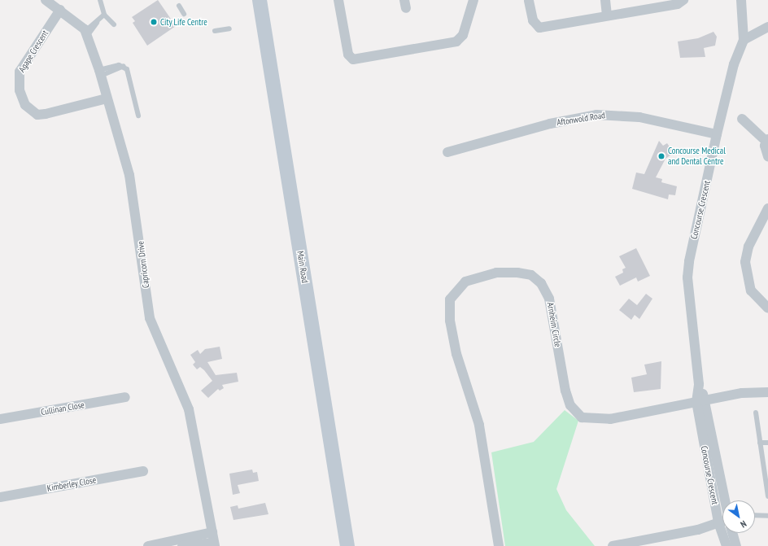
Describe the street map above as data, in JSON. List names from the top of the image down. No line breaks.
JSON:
{"streets":{"main road":["Main Road"],"street":["Agape Crescent","Aftonwold Road","Concourse Crescent","Capricorn Drive","Arnheim Circle","Cullinan Close","Kimberley Close"]},"crossings":[["Agape Crescent","Capricorn Drive"],["Aftonwold Road","Concourse Crescent"],["Concourse Crescent","Arnheim Circle"]],"places":["City Life Centre","Concourse Medical and Dental Centre"],"north":"bottom right"}
